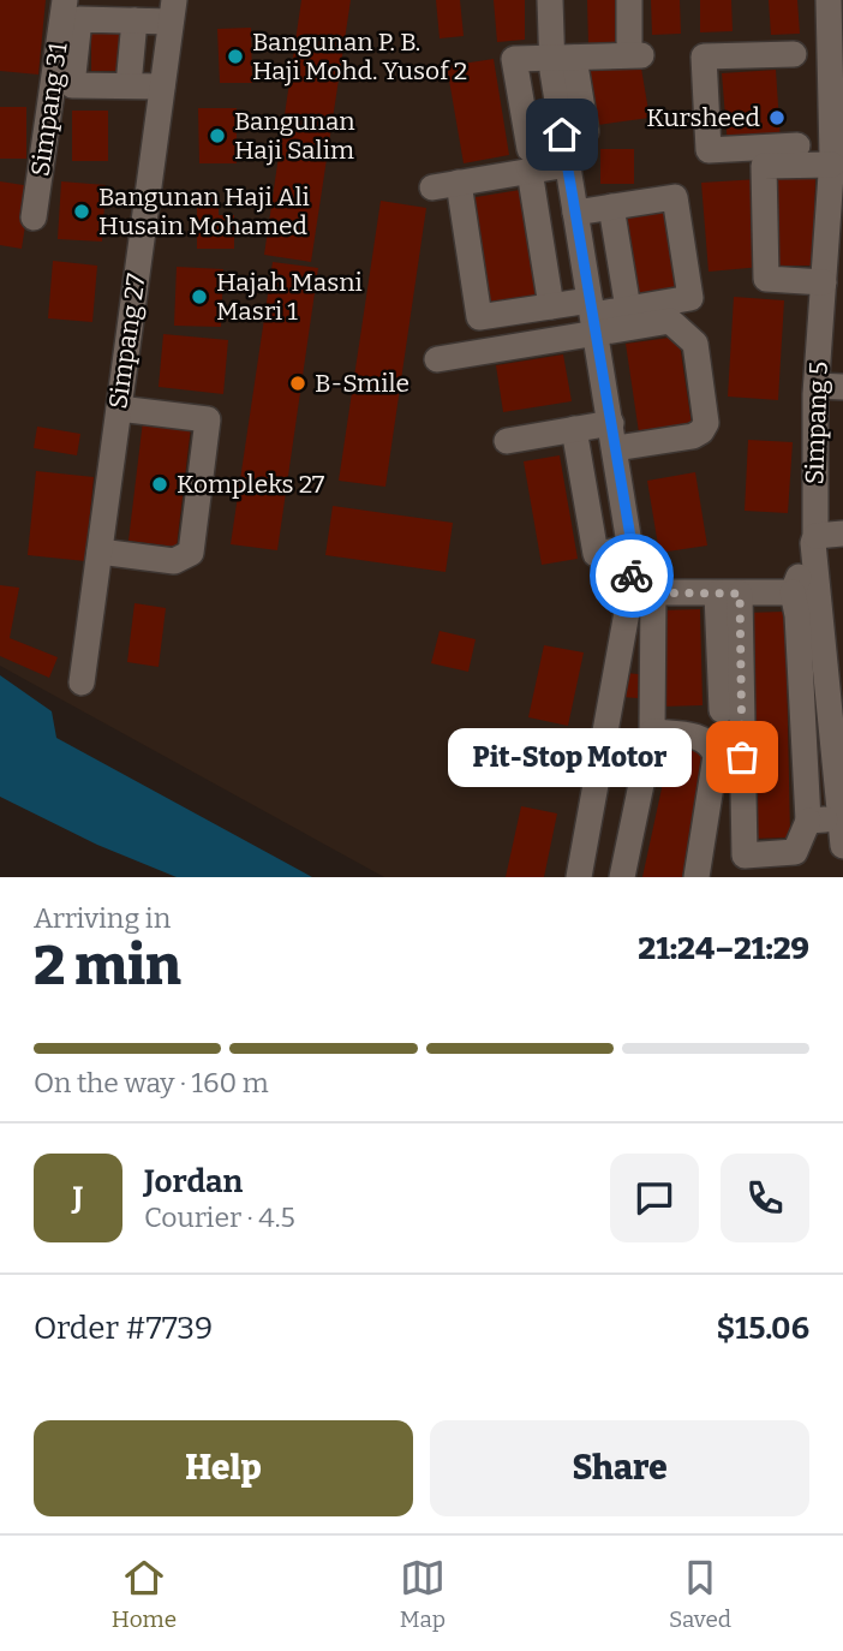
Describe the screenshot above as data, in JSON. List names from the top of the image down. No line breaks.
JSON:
{"streets":{"street":["Simpang 31","Simpang 27","Simpang 5"]},"places":["Bangunan P. B. Haji Mohd. Yusof 2","Kursheed","Bangunan Haji Salim","Bangunan Haji Ali Husain Mohamed","Hajah Masni Masri 1","B-Smile","Kompleks 27","Pit-Stop Motor"],"page":{"bubble":"Pit-Stop Motor","heading":["2 min","Arriving in","21:24–21:29"],"panel":["Jordan","Courier · 4.5","Order #7739","$15.06"],"bar":"On the way · 160 m","round":"J","buttons":["Help","Share"],"tabs":["Home","Map","Saved"]}}
